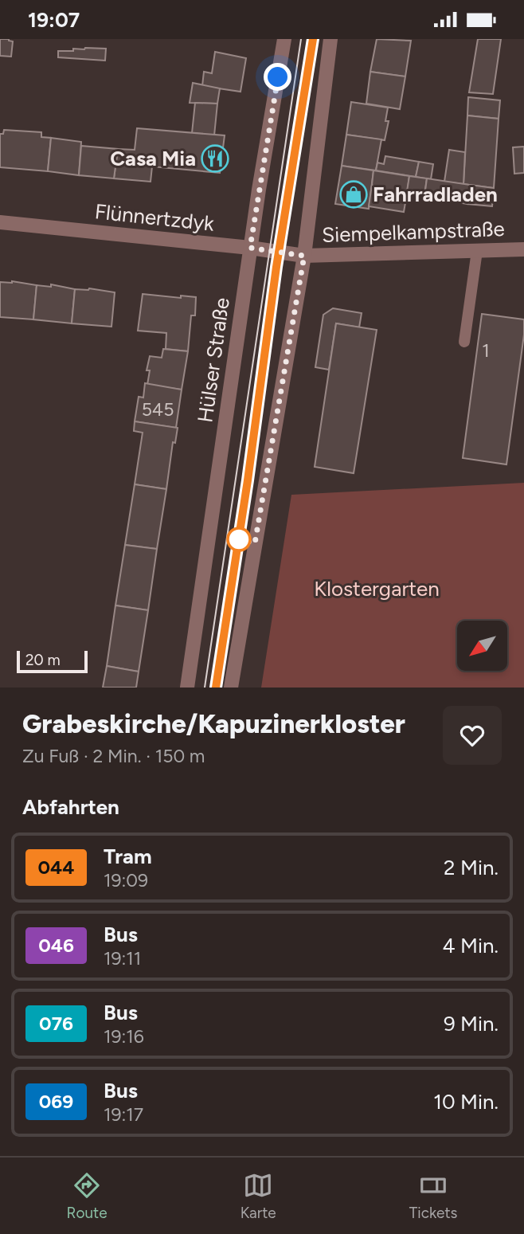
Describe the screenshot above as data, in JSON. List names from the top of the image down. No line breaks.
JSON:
{"streets":{"street":["Flünnertzdyk","Siempelkampstraße","Hülser Straße"]},"crossings":[["Flünnertzdyk","Siempelkampstraße"],["Flünnertzdyk","Hülser Straße"]],"parks":["Klostergarten"],"places":{"restaurant":["Casa Mia"],"shop":["Fahrradladen"]},"lines":["tram line 044"],"house_numbers":["1","545"],"scale_bar":"20 m","north":"bottom left","page":{"status":"19:07","scale":"20 m","heading":[["Grabeskirche/Kapuzinerkloster","Zu Fuß · 2 Min. · 150 m"],"Abfahrten"],"list":[{"mark":"044","name":"Tram","note":"19:09","value":"2 Min."},{"mark":"046","name":"Bus","note":"19:11","value":"4 Min."},{"mark":"076","name":"Bus","note":"19:16","value":"9 Min."},{"mark":"069","name":"Bus","note":"19:17","value":"10 Min."}],"tabs":["Route","Karte","Tickets"]}}
